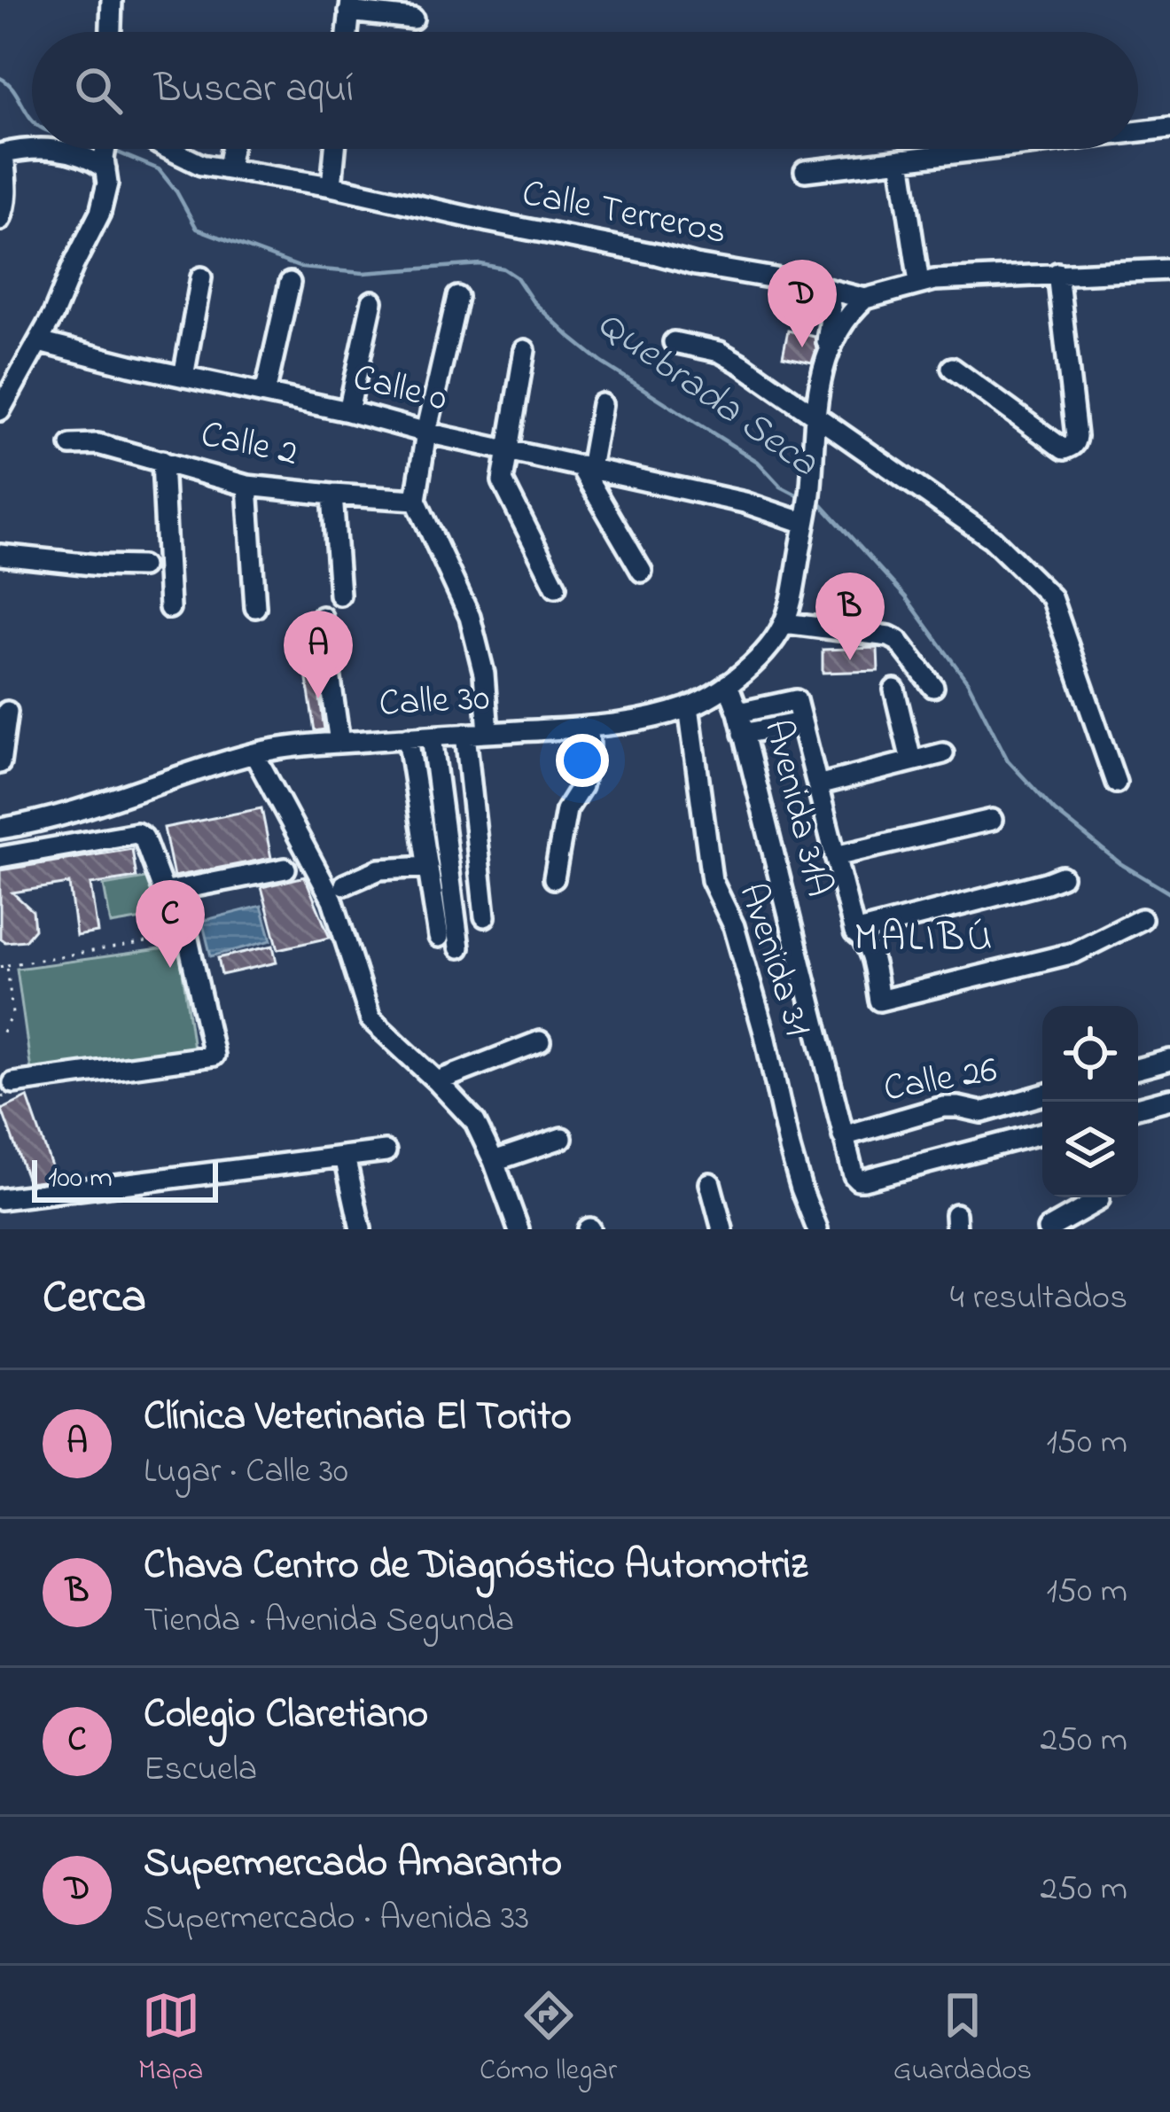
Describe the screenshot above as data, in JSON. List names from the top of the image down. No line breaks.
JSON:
{"streets":{"street":["Calle Terreros","Calle 0","Calle 2","Calle 30","Avenida 31A","Avenida 31","Calle 26"]},"crossings":[["Calle 30","Avenida 31A"],["Calle 30","Avenida 31"],["Avenida 31A","Calle 26"]],"districts":["MALIBÚ"],"water":["Quebrada Seca"],"scale_bar":"100 m","page":{"search":"Buscar aquí","pins":["D","B","A","C"],"scale":"100 m","heading":["Cerca","4 resultados"],"list":[{"mark":"A","name":"Clínica Veterinaria El Torito","note":"Lugar · Calle 30","value":"150 m"},{"mark":"B","name":"Chava Centro de Diagnóstico Automotriz","note":"Tienda · Avenida Segunda","value":"150 m"},{"mark":"C","name":"Colegio Claretiano","note":"Escuela","value":"250 m"},{"mark":"D","name":"Supermercado Amaranto","note":"Supermercado · Avenida 33","value":"250 m"}],"nav":["Mapa","Cómo llegar","Guardados"]}}
